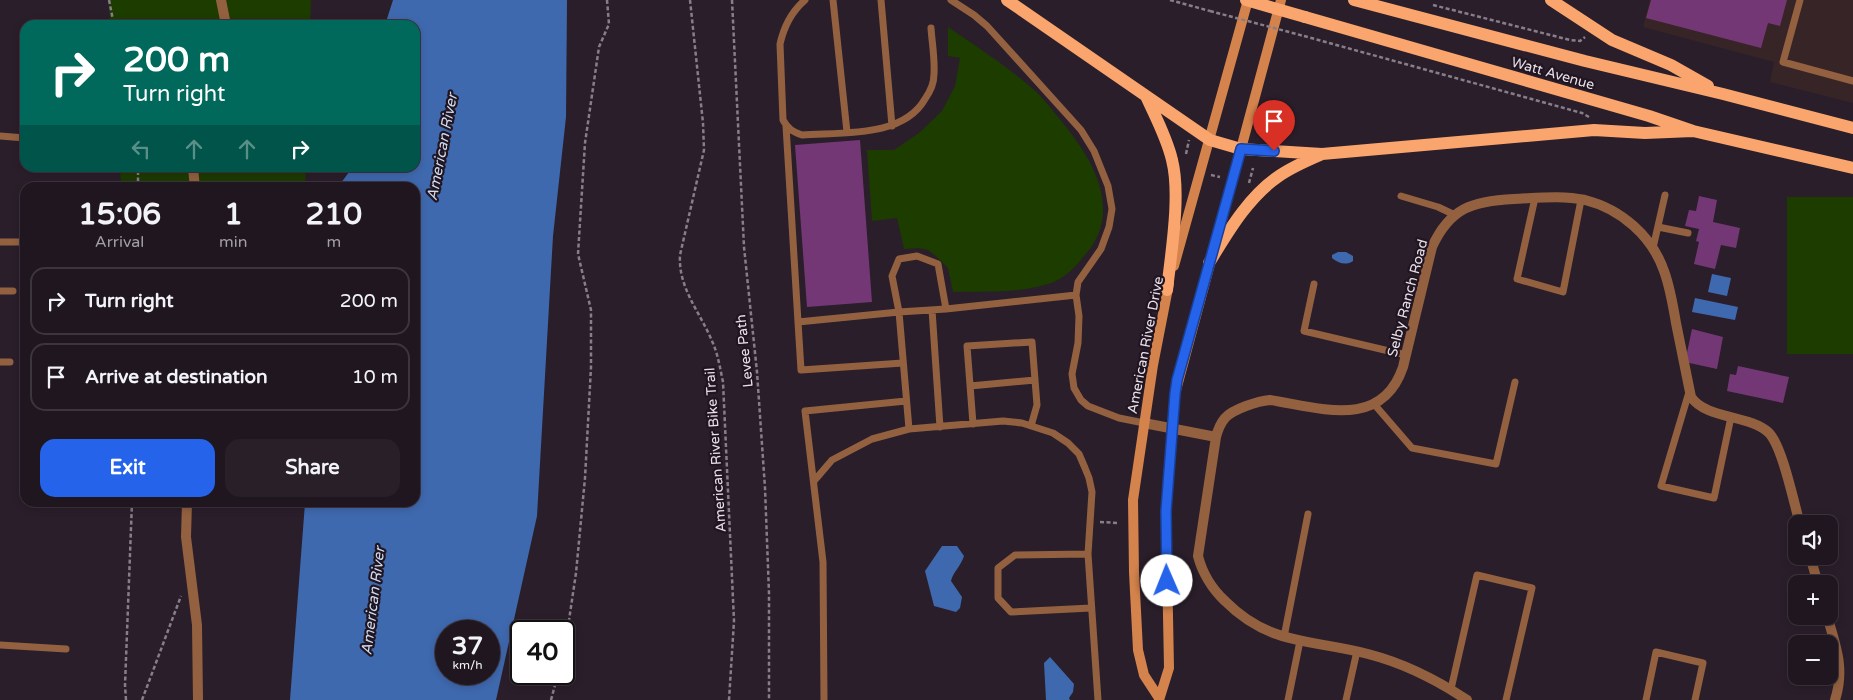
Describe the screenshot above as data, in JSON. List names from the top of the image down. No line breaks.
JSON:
{"streets":{"main road":["Watt Avenue"],"street":["Selby Ranch Road","American River Drive"],"path":["Levee Path","American River Bike Trail"]},"crossings":[["Watt Avenue","American River Drive"]],"water":["American River"],"page":{"turn":["200 m","Turn right"],"eta":["15:06","Arrival","1","min","210","m"],"list":[{"name":"Turn right","value":"200 m"},{"name":"Arrive at destination","value":"10 m"}],"buttons":["Exit","Share"],"map_buttons":["+","−"],"speed":"37 km/h","limit":"40"}}
